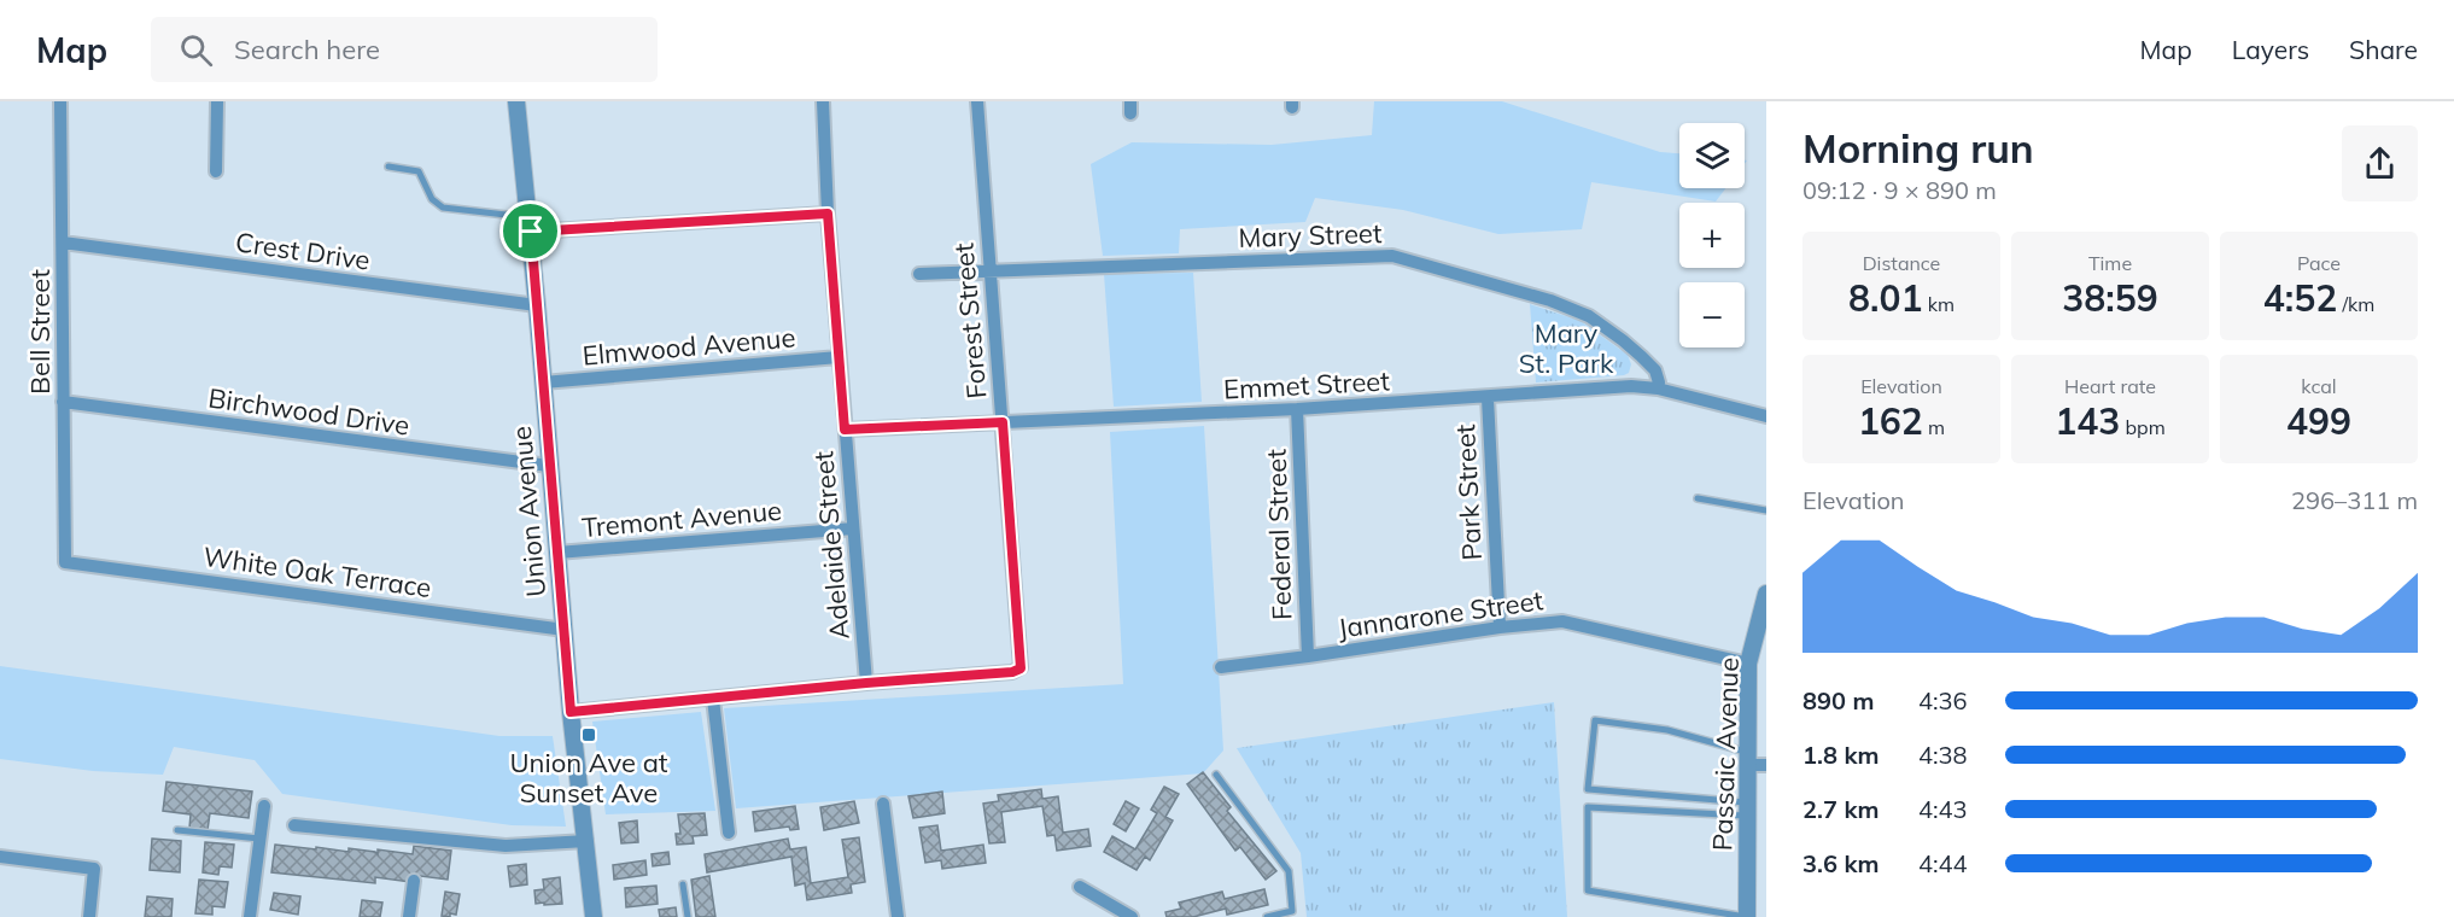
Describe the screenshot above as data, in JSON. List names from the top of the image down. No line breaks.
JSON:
{"streets":{"street":["Mary Street","Crest Drive","Forest Street","Bell Street","Elmwood Avenue","Emmet Street","Birchwood Drive","Park Street","Union Avenue","Tremont Avenue","Federal Street","Adelaide Street","White Oak Terrace","Jannarone Street","Passaic Avenue"]},"crossings":[["Mary Street","Forest Street"],["Mary Street","Emmet Street"],["Crest Drive","Bell Street"],["Crest Drive","Union Avenue"],["Forest Street","Emmet Street"],["Forest Street","Adelaide Street"],["Bell Street","Birchwood Drive"],["Bell Street","White Oak Terrace"],["Elmwood Avenue","Union Avenue"],["Elmwood Avenue","Adelaide Street"],["Emmet Street","Park Street"],["Emmet Street","Federal Street"],["Emmet Street","Adelaide Street"],["Birchwood Drive","Union Avenue"],["Park Street","Jannarone Street"],["Union Avenue","Tremont Avenue"],["Union Avenue","White Oak Terrace"],["Tremont Avenue","Adelaide Street"],["Federal Street","Jannarone Street"],["Jannarone Street","Passaic Avenue"]],"parks":["Mary St. Park"],"places":{"transit":["Union Ave at Sunset Ave"]},"page":{"header":"Map","search":"Search here","nav":["Map","Layers","Share"],"heading":["Morning run","09:12 · 9 × 890 m"],"map_buttons":["+","−"],"stats":[["Distance","8.01 km"],["Time","38:59"],["Pace","4:52 /km"],["Elevation","162 m"],["Heart rate","143 bpm"],["kcal","499"]],"chart":["Elevation","296–311 m"],"list":[{"name":"890 m","note":"4:36"},{"name":"1.8 km","note":"4:38"},{"name":"2.7 km","note":"4:43"},{"name":"3.6 km","note":"4:44"}]}}
